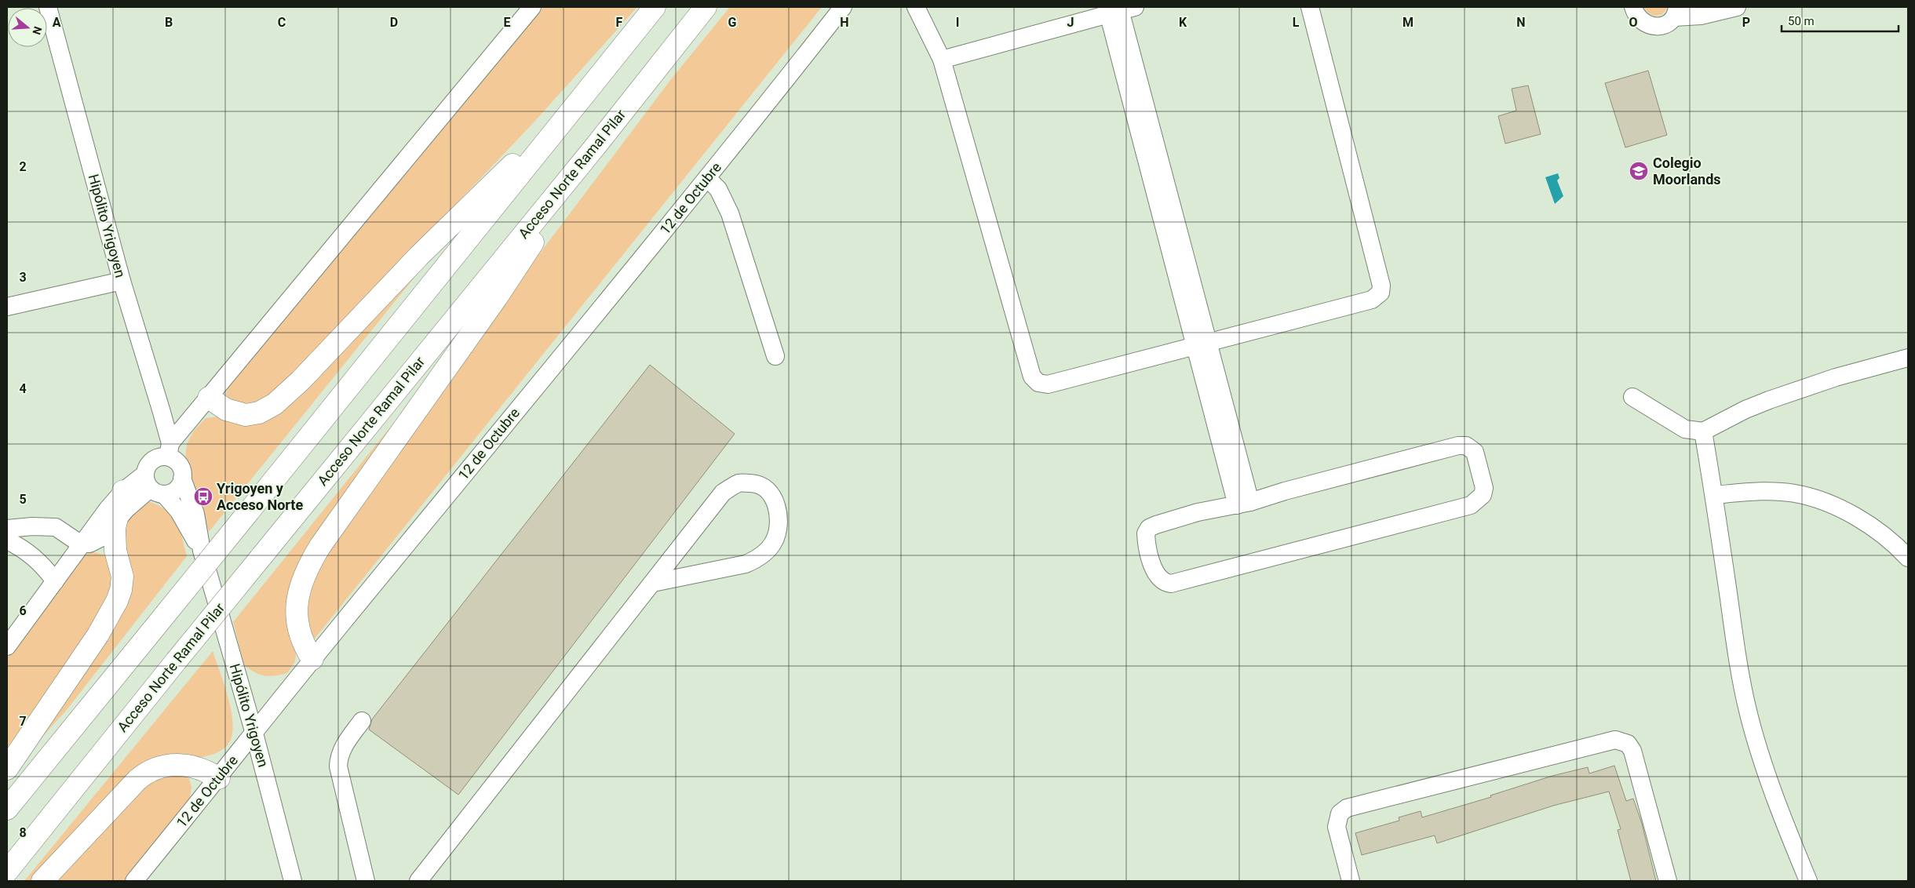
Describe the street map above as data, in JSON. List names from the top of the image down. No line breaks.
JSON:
{"streets":{"highway":["Acceso Norte Ramal Pilar"],"street":["12 de Octubre","Hipólito Yrigoyen"]},"crossings":[["12 de Octubre","Hipólito Yrigoyen"]],"places":{"school or university":["Colegio Moorlands"],"bus stop":["Yrigoyen y Acceso Norte"]},"scale_bar":"50 m","north":"right","grid":{"columns":["A","B","C","D","E","F","G","H","I","J","K","L","M","N","O","P"],"rows":["2","3","4","5","6","7","8"]}}
